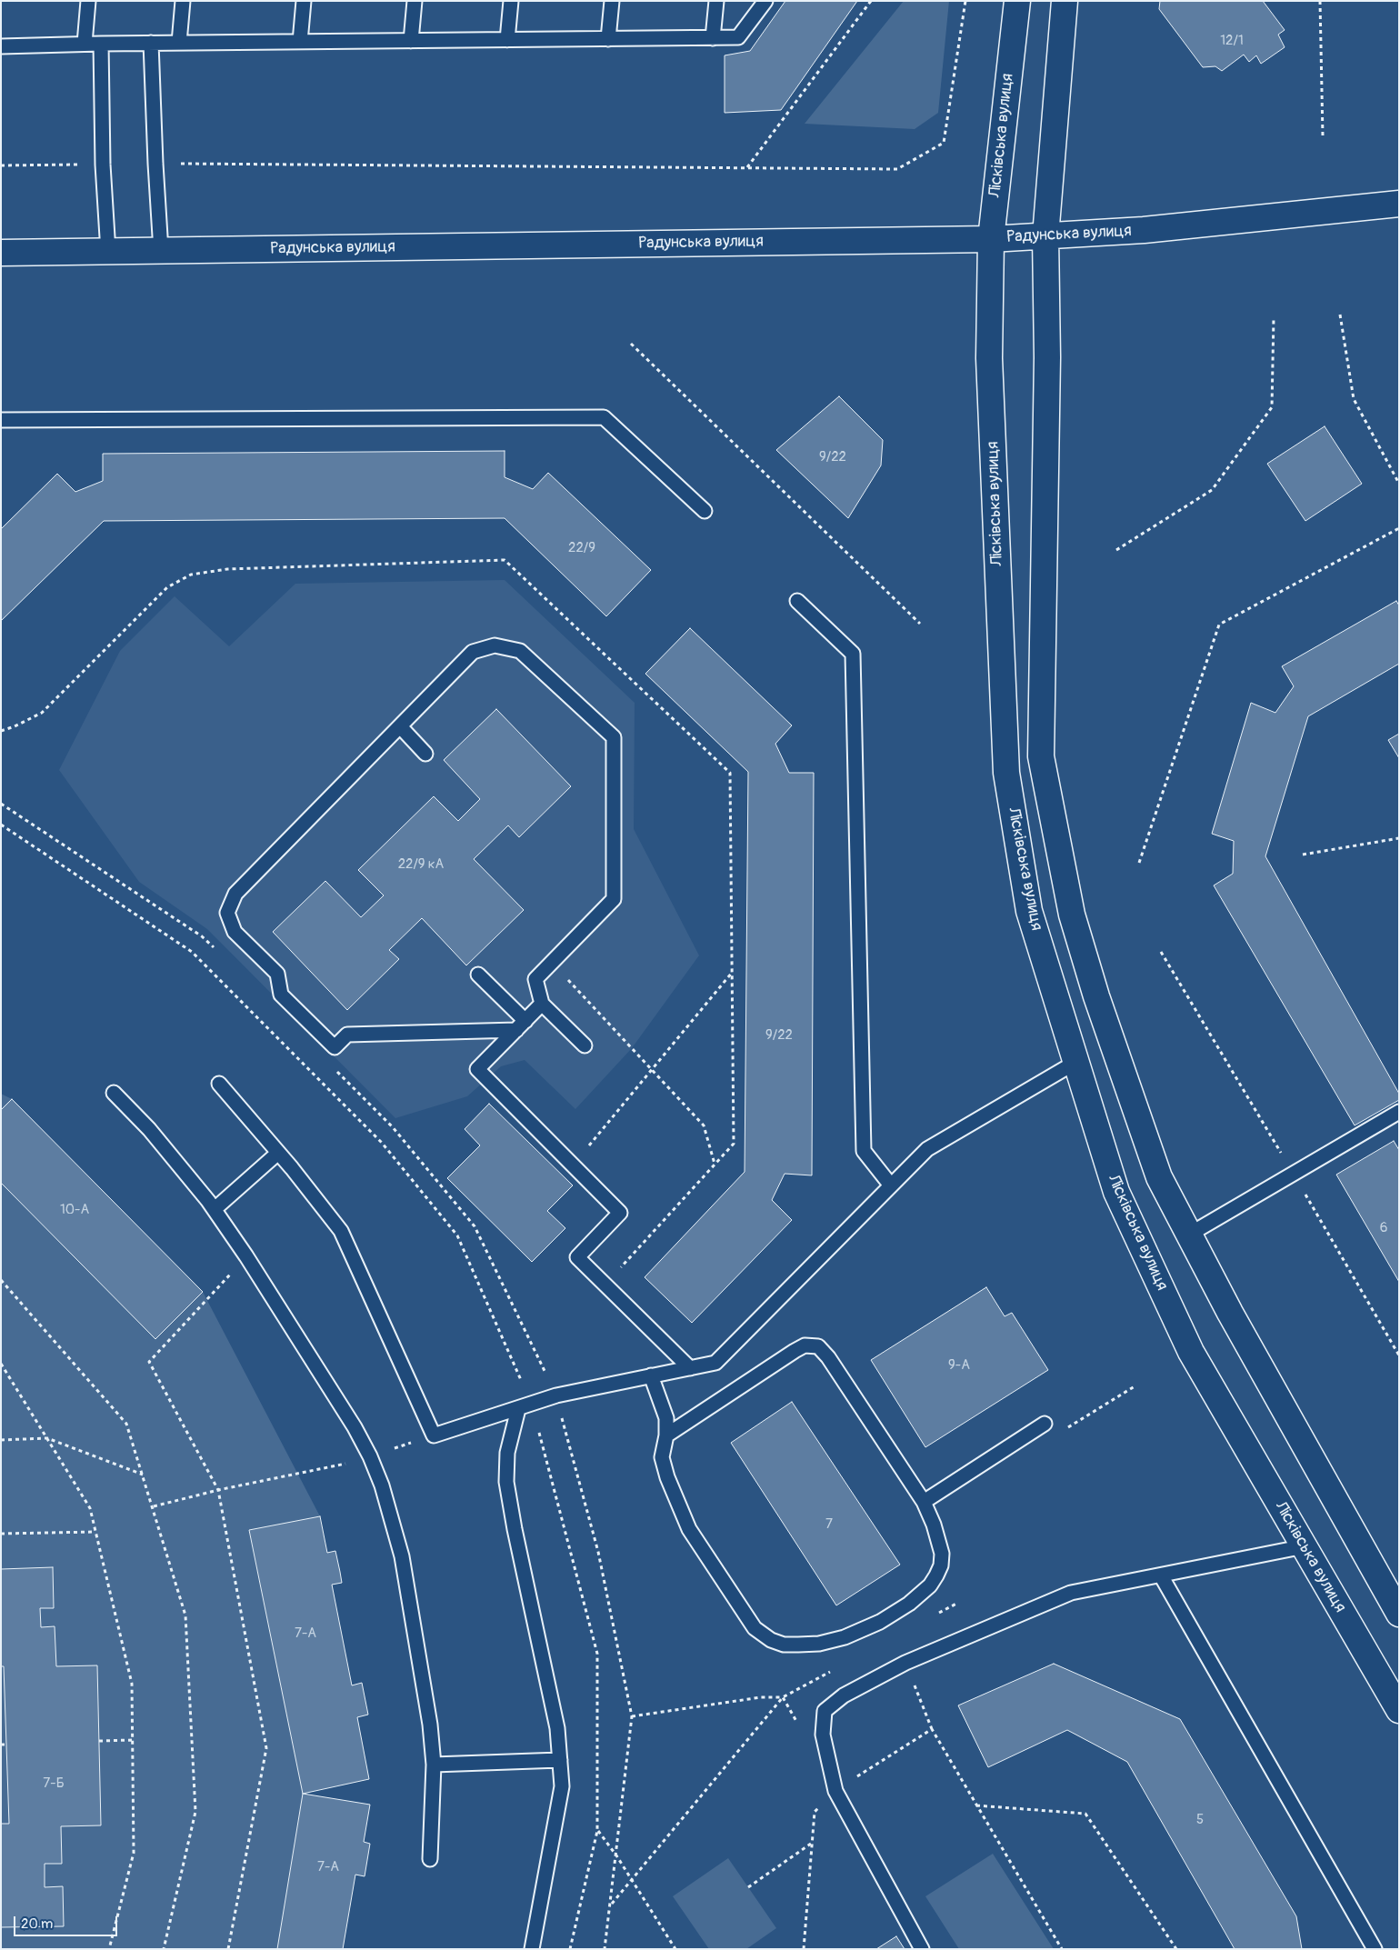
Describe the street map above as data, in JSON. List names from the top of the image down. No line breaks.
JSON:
{"streets":{"street":["Лісківська вулиця","Радунська вулиця"]},"crossings":[["Лісківська вулиця","Радунська вулиця"]],"house_numbers":["12/1","9/22","22/9","22/9 кА","9/22","10-А","6","9-А","7","7-А","7-Б","5","7-А"],"scale_bar":"20 m"}
